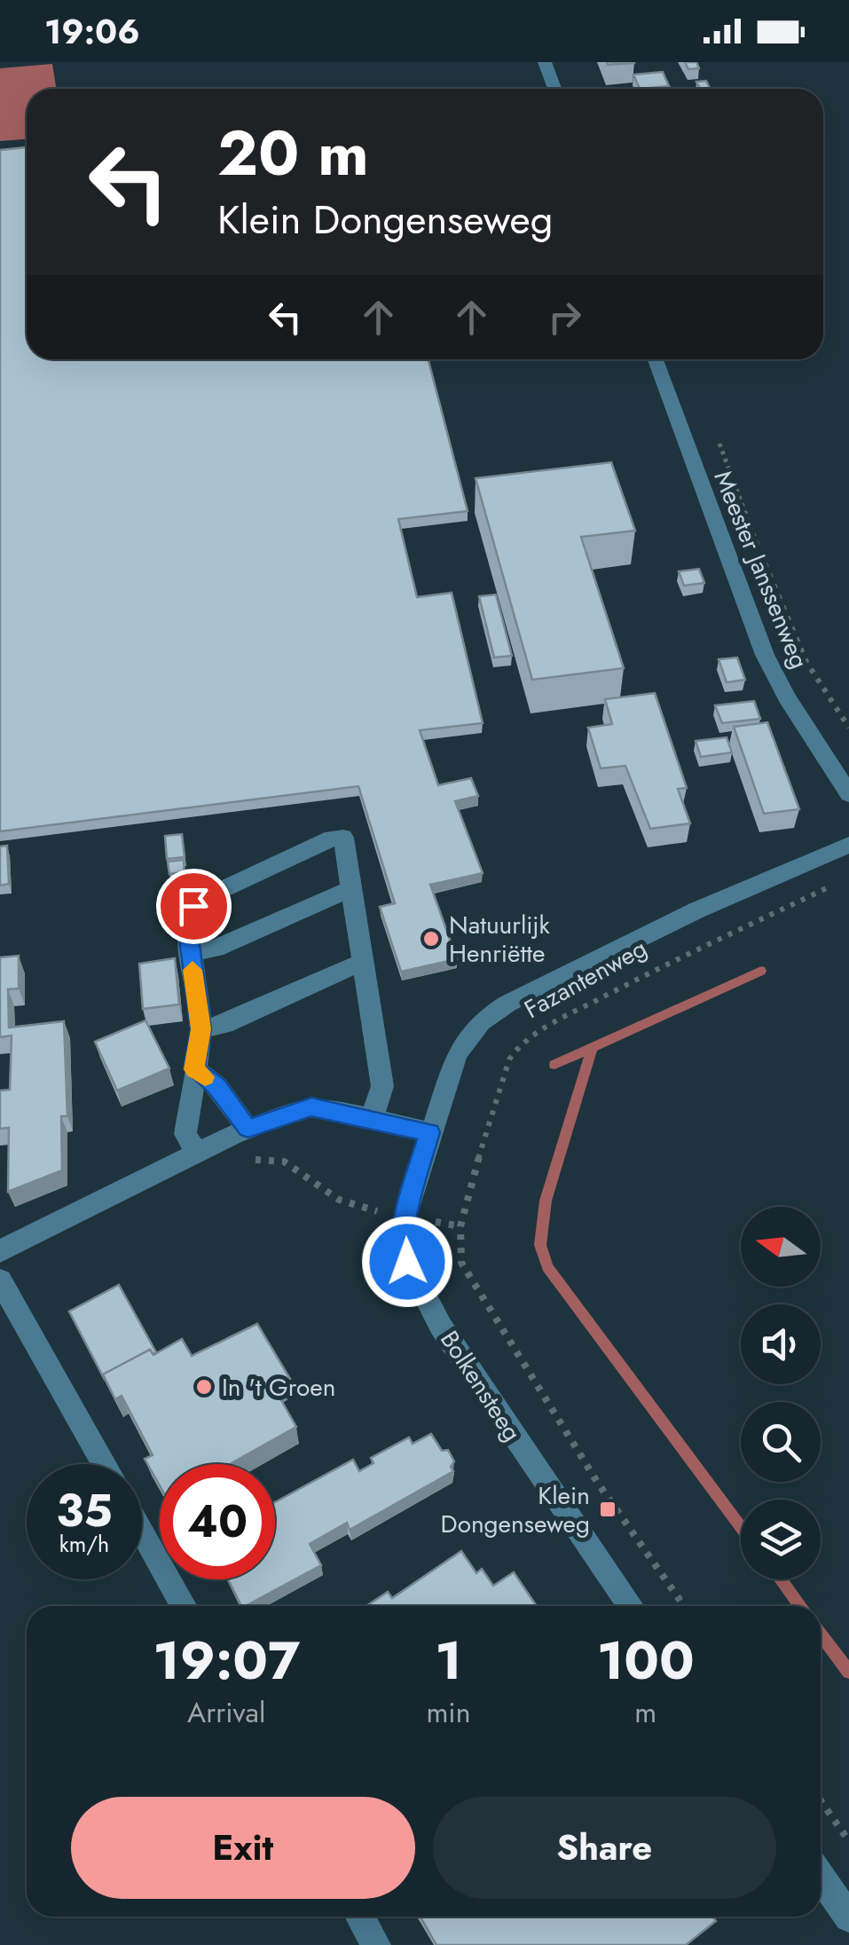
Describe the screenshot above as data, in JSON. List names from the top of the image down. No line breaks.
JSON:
{"streets":{"street":["Meester Janssenweg","Fazantenweg","Bolkensteeg"]},"crossings":[["Fazantenweg","Bolkensteeg"]],"places":{"other":["Natuurlijk Henriëtte","In 't Groen"],"transit":["Klein Dongenseweg"]},"north":"left","page":{"status":"19:06","turn":["20 m","Klein Dongenseweg"],"speed":"35 km/h","limit":"40","eta":["19:07","Arrival","1","min","100","m"],"buttons":["Exit","Share"]}}
